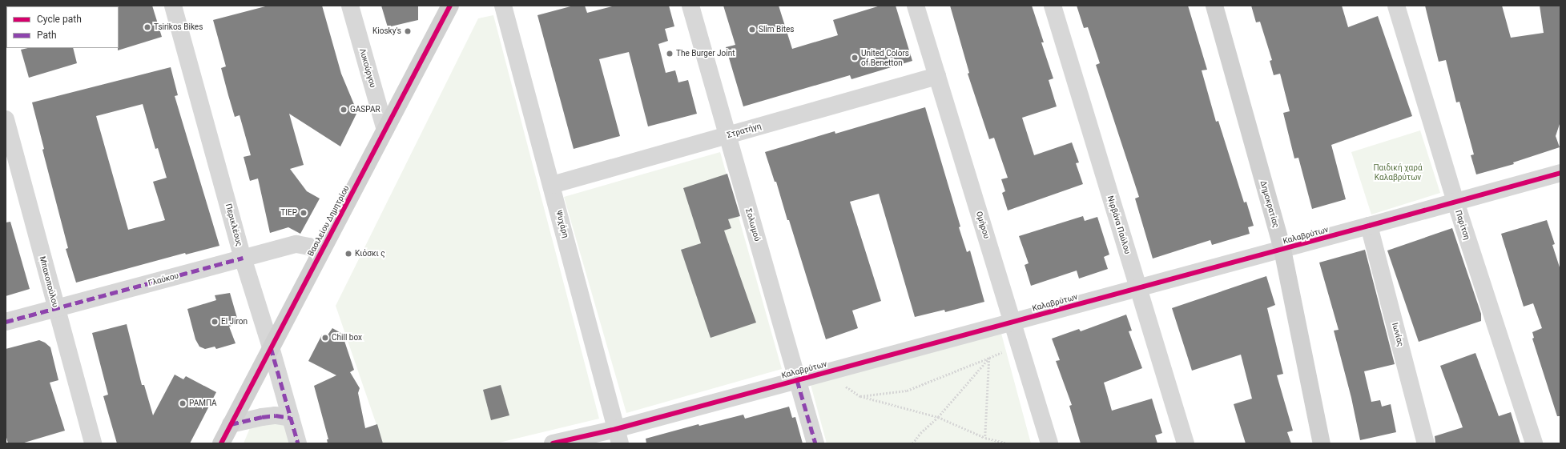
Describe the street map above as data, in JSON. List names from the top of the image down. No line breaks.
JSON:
{"streets":{"street":["Λυκούργου","Στρατήγη","Δημοκρατίας","Βασιλείου Δημητρίου","Ψυχάρη","Περικλέους","Σολωμού","Ομήρου","Νιρβάνα Παύλου","Παρίτση","Καλαβρύτων","Γλαύκου","Μπακοπούλου","Ιωνίας"]},"crossings":[["Λυκούργου","Βασιλείου Δημητρίου"],["Στρατήγη","Ψυχάρη"],["Στρατήγη","Σολωμού"],["Στρατήγη","Ομήρου"],["Δημοκρατίας","Καλαβρύτων"],["Βασιλείου Δημητρίου","Περικλέους"],["Βασιλείου Δημητρίου","Γλαύκου"],["Ψυχάρη","Καλαβρύτων"],["Περικλέους","Γλαύκου"],["Σολωμού","Καλαβρύτων"],["Ομήρου","Καλαβρύτων"],["Νιρβάνα Παύλου","Καλαβρύτων"],["Παρίτση","Καλαβρύτων"],["Καλαβρύτων","Ιωνίας"],["Γλαύκου","Μπακοπούλου"]],"parks":["Παιδική χαρά Καλαβρύτων"],"places":["Tsirikos Bikes","Slim Bites","Kiosky's","The Burger Joint","United Colors of Benetton","GASPAR","ΤΙΕΡ","Κιόσκι ς","El Jiron","Chill box","ΡΑΜΠΑ"],"legend":["Cycle path","Path"]}
